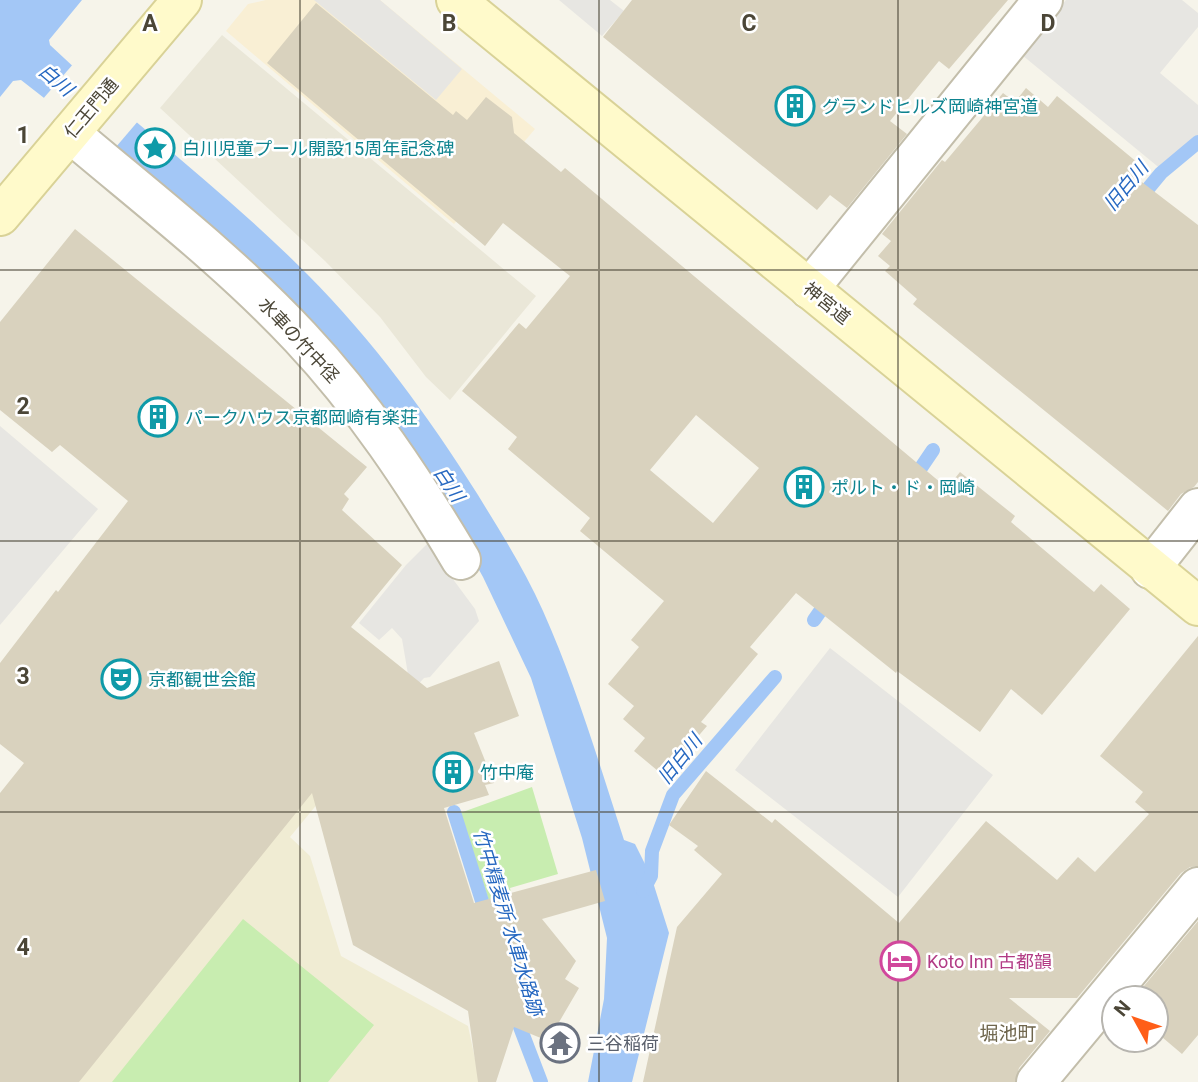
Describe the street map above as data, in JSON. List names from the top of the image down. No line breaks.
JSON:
{"streets":{"street":["仁王門通","神宮道","水車の竹中径"]},"crossings":[["仁王門通","水車の竹中径"]],"districts":["堀池町"],"water":["白川","旧白川","竹中精麦所 水車水路跡"],"places":{"building":["グランドヒルズ岡崎神宮道","パークハウス京都岡崎有楽荘","ポルト・ド・岡崎","竹中庵"],"place":["白川児童プール開設15周年記念碑"],"theatre":["京都観世会館"],"hotel":["Koto Inn 古都韻"],"temple":["三谷稲荷"]},"north":"top left","grid":{"columns":["A","B","C","D"],"rows":["1","2","3","4"]}}
